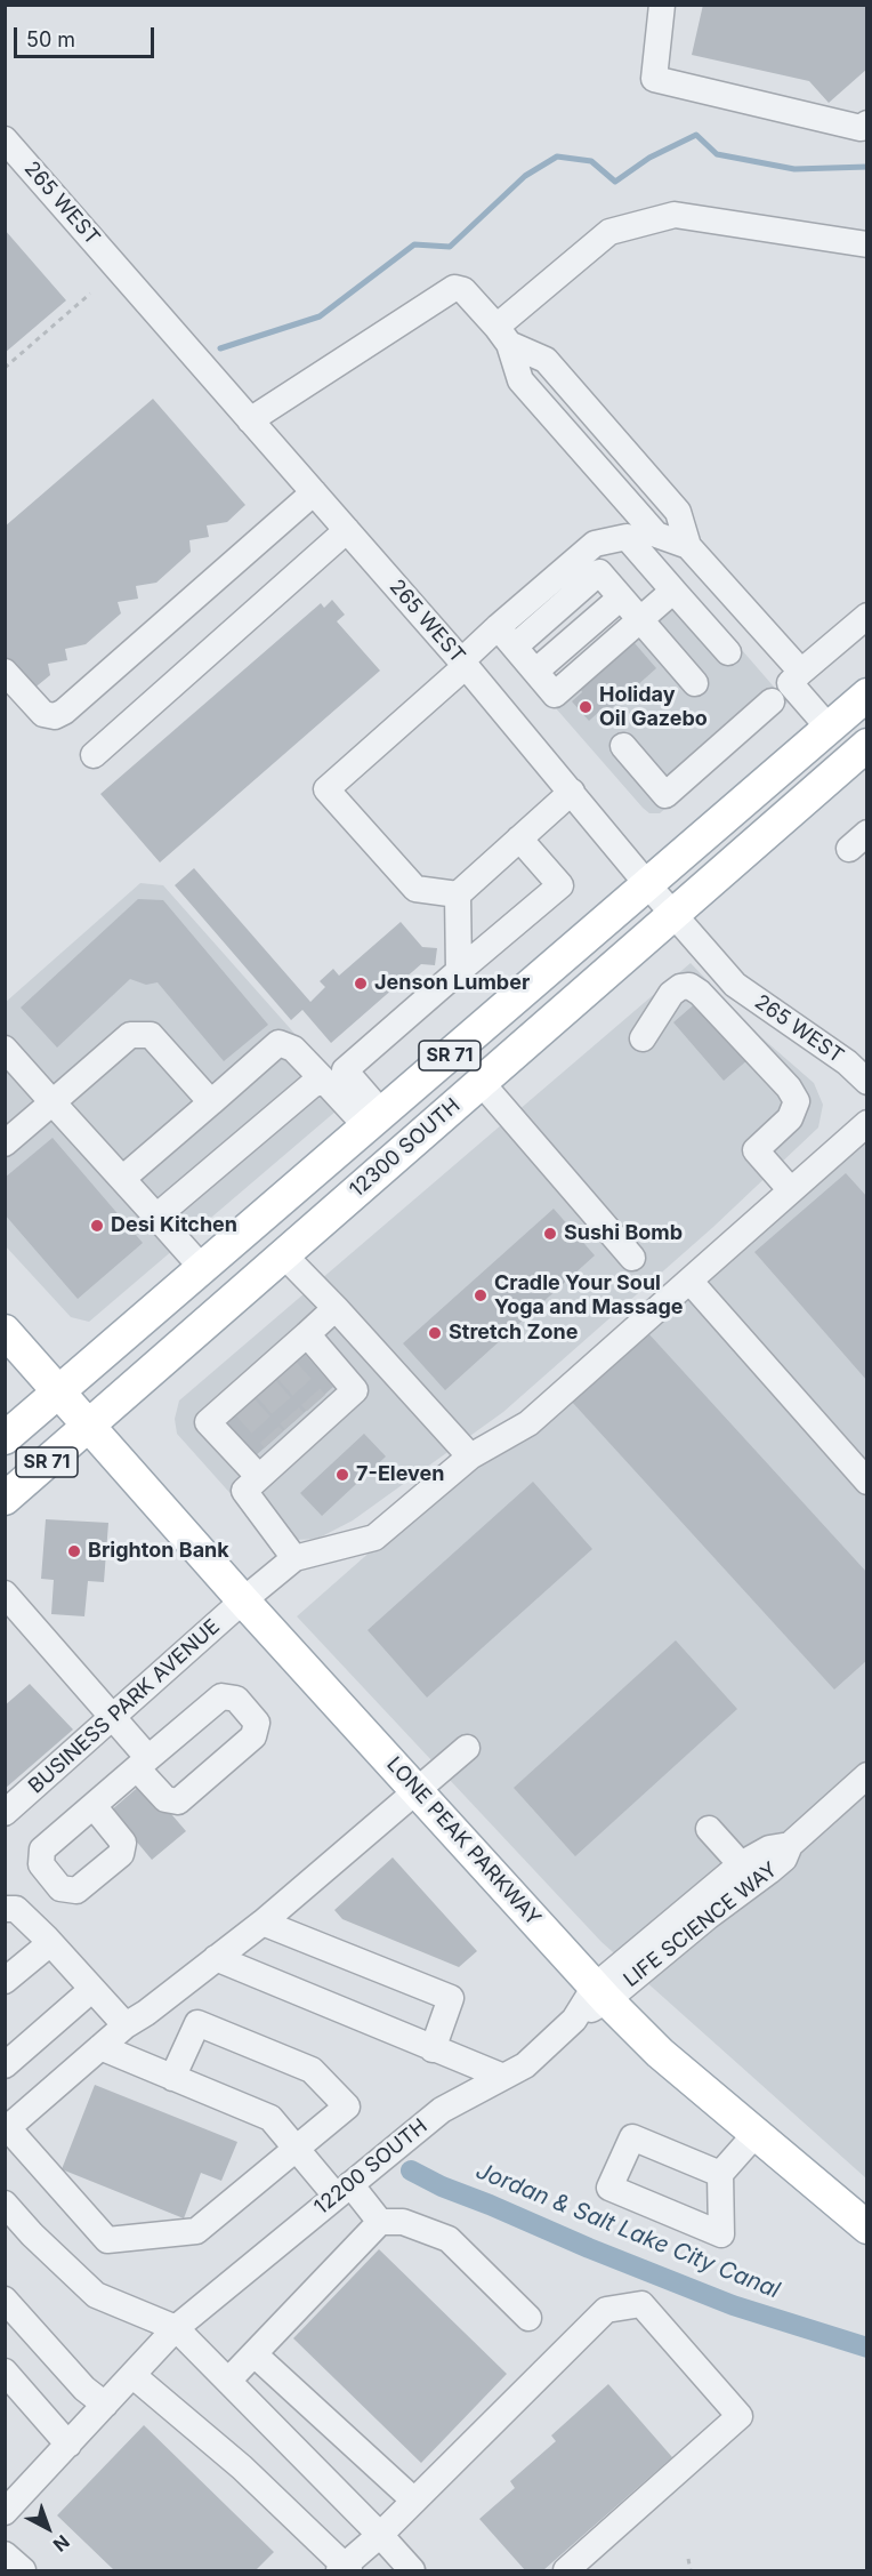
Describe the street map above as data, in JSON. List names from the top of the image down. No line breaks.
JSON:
{"streets":{"main road":["SR 71","12300 SOUTH","LONE PEAK PARKWAY"],"street":["265 WEST","BUSINESS PARK AVENUE","LIFE SCIENCE WAY","12200 SOUTH"]},"crossings":[["265 WEST","12300 SOUTH"],["12300 SOUTH","LONE PEAK PARKWAY"],["BUSINESS PARK AVENUE","LONE PEAK PARKWAY"],["LONE PEAK PARKWAY","LIFE SCIENCE WAY"],["LONE PEAK PARKWAY","12200 SOUTH"],["LIFE SCIENCE WAY","12200 SOUTH"]],"water":["Jordan & Salt Lake City Canal"],"places":["Holiday Oil Gazebo","Jenson Lumber","Desi Kitchen","Sushi Bomb","Cradle Your Soul Yoga and Massage","Stretch Zone","7-Eleven","Brighton Bank"],"scale_bar":"50 m","north":"bottom right"}
